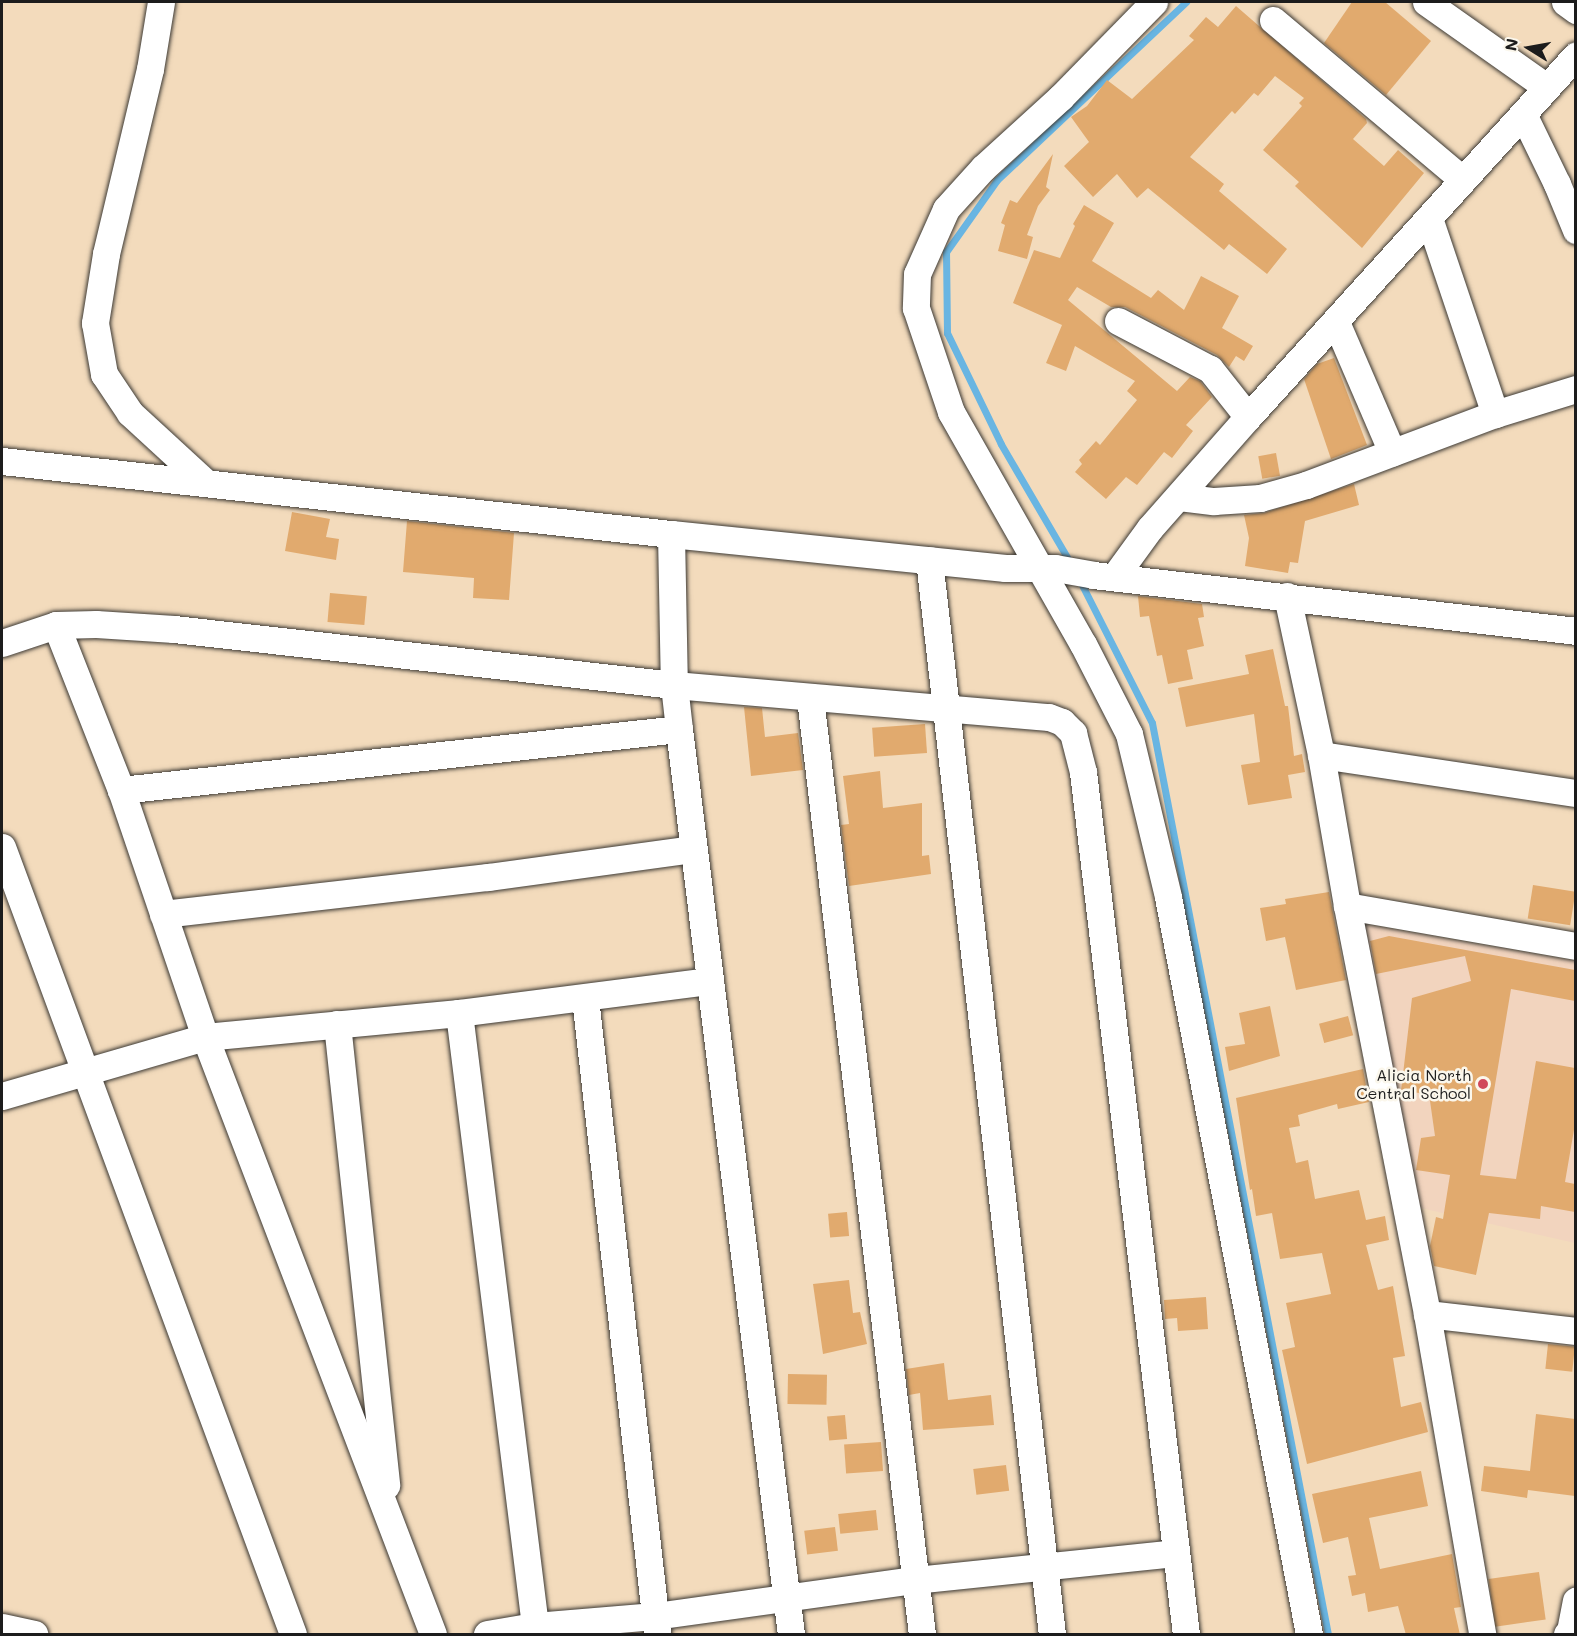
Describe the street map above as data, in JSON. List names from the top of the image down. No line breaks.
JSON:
{"places":["Alicia North Central School"],"north":"left"}
